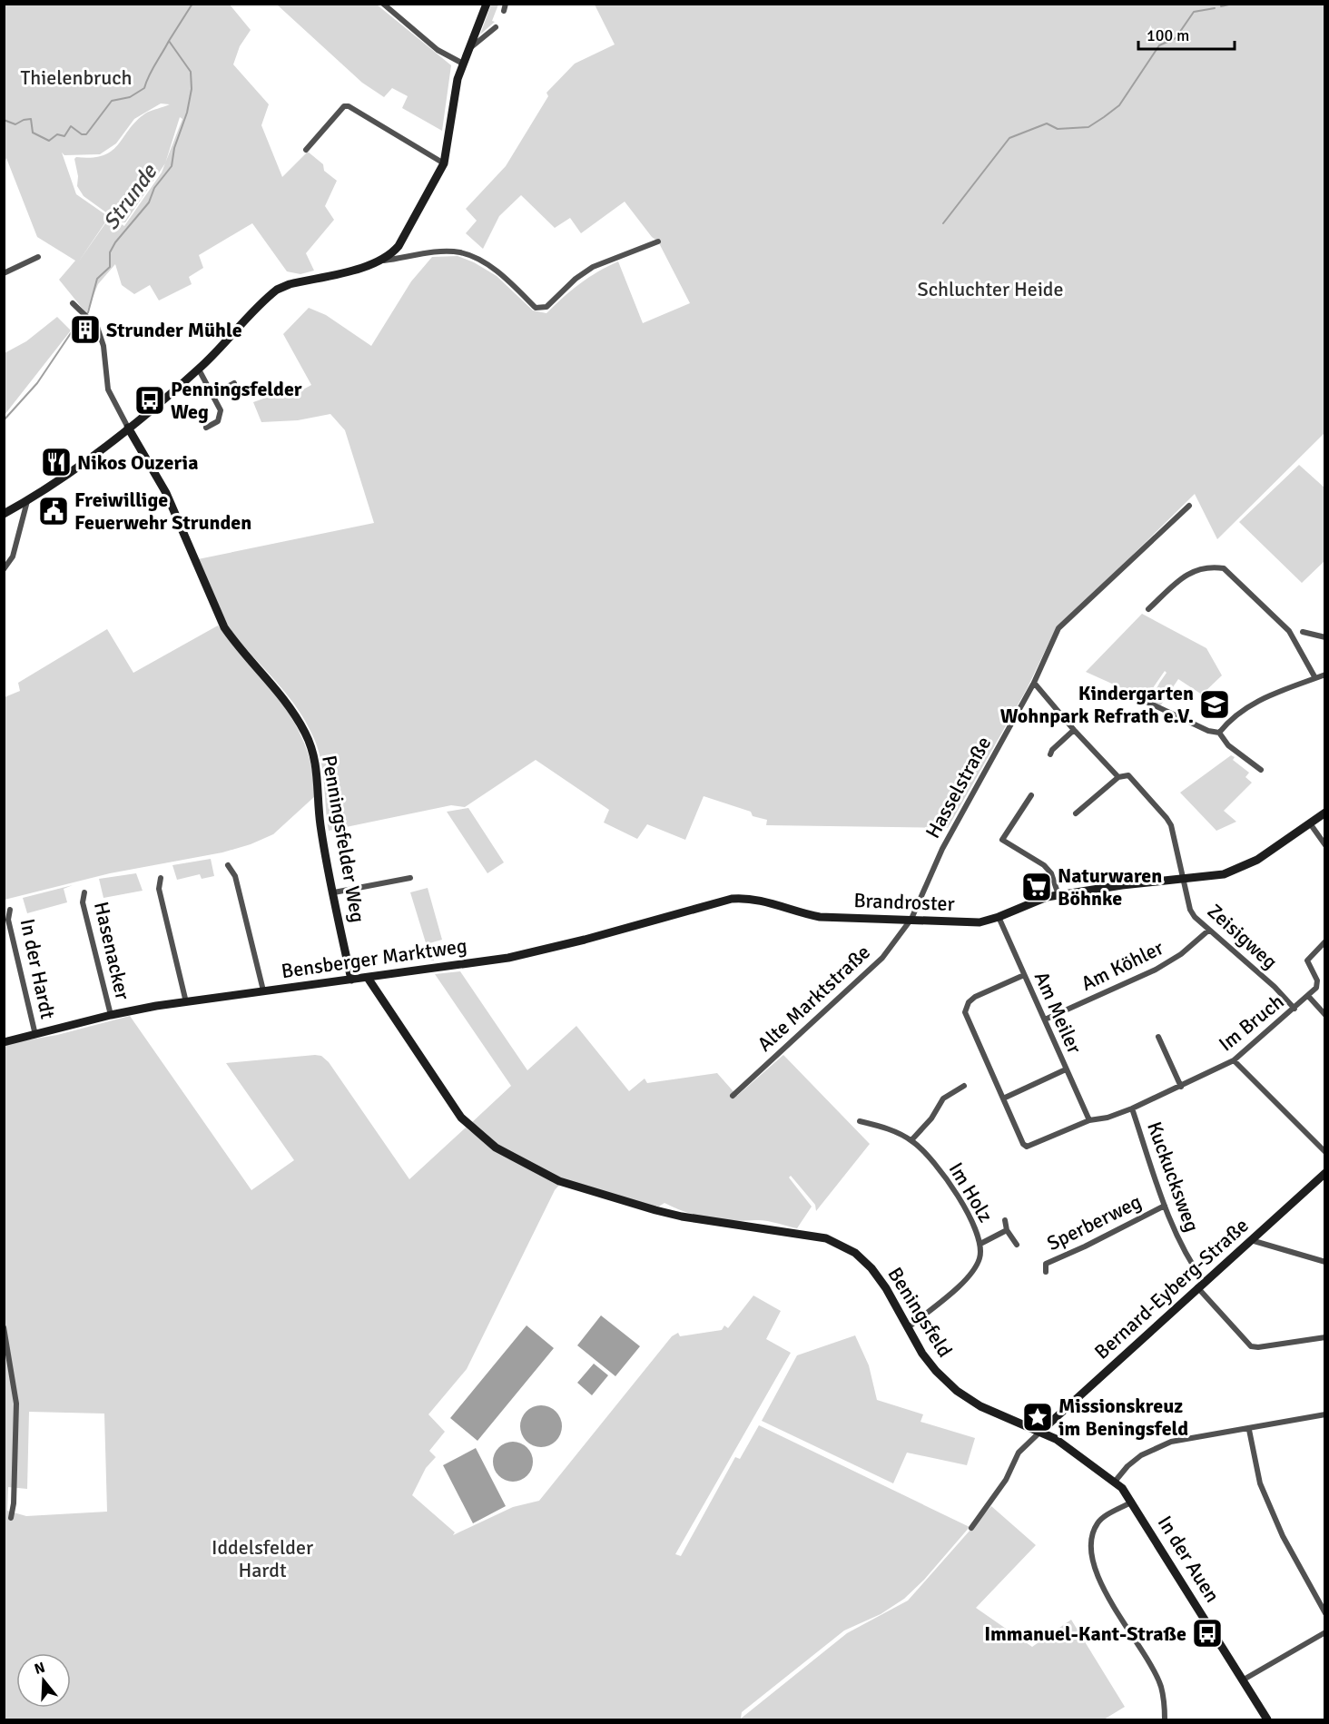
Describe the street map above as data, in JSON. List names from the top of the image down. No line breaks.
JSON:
{"streets":{"street":["Hasselstraße","Penningsfelder Weg","Brandroster","Zeisigweg","Hasenacker","Bensberger Marktweg","Am Köhler","In der Hardt","Alte Marktstraße","Am Meiler","Im Bruch","Kuckucksweg","Im Holz","Sperberweg","Bernard-Eyberg-Straße","Beningsfeld","In der Auen"]},"crossings":[["Hasselstraße","Brandroster"],["Hasselstraße","Alte Marktstraße"],["Penningsfelder Weg","Bensberger Marktweg"],["Brandroster","Zeisigweg"],["Brandroster","Bensberger Marktweg"],["Brandroster","Alte Marktstraße"],["Brandroster","Am Meiler"],["Zeisigweg","Am Köhler"],["Zeisigweg","Im Bruch"],["Hasenacker","Bensberger Marktweg"],["Bensberger Marktweg","In der Hardt"],["Bensberger Marktweg","Beningsfeld"],["Am Köhler","Am Meiler"],["Am Meiler","Im Bruch"],["Im Bruch","Kuckucksweg"],["Kuckucksweg","Sperberweg"],["Kuckucksweg","Bernard-Eyberg-Straße"],["Im Holz","Beningsfeld"],["Bernard-Eyberg-Straße","Beningsfeld"],["Beningsfeld","In der Auen"]],"water":["Strunde"],"parks":["Thielenbruch","Schluchter Heide","Iddelsfelder Hardt"],"places":{"building":["Strunder Mühle"],"bus stop":["Penningsfelder Weg","Immanuel-Kant-Straße"],"restaurant":["Nikos Ouzeria"],"public building":["Freiwillige Feuerwehr Strunden"],"school or university":["Kindergarten Wohnpark Refrath e.V."],"supermarket":["Naturwaren Böhnke"],"place":["Missionskreuz im Beningsfeld"]},"scale_bar":"100 m","north":"top"}
